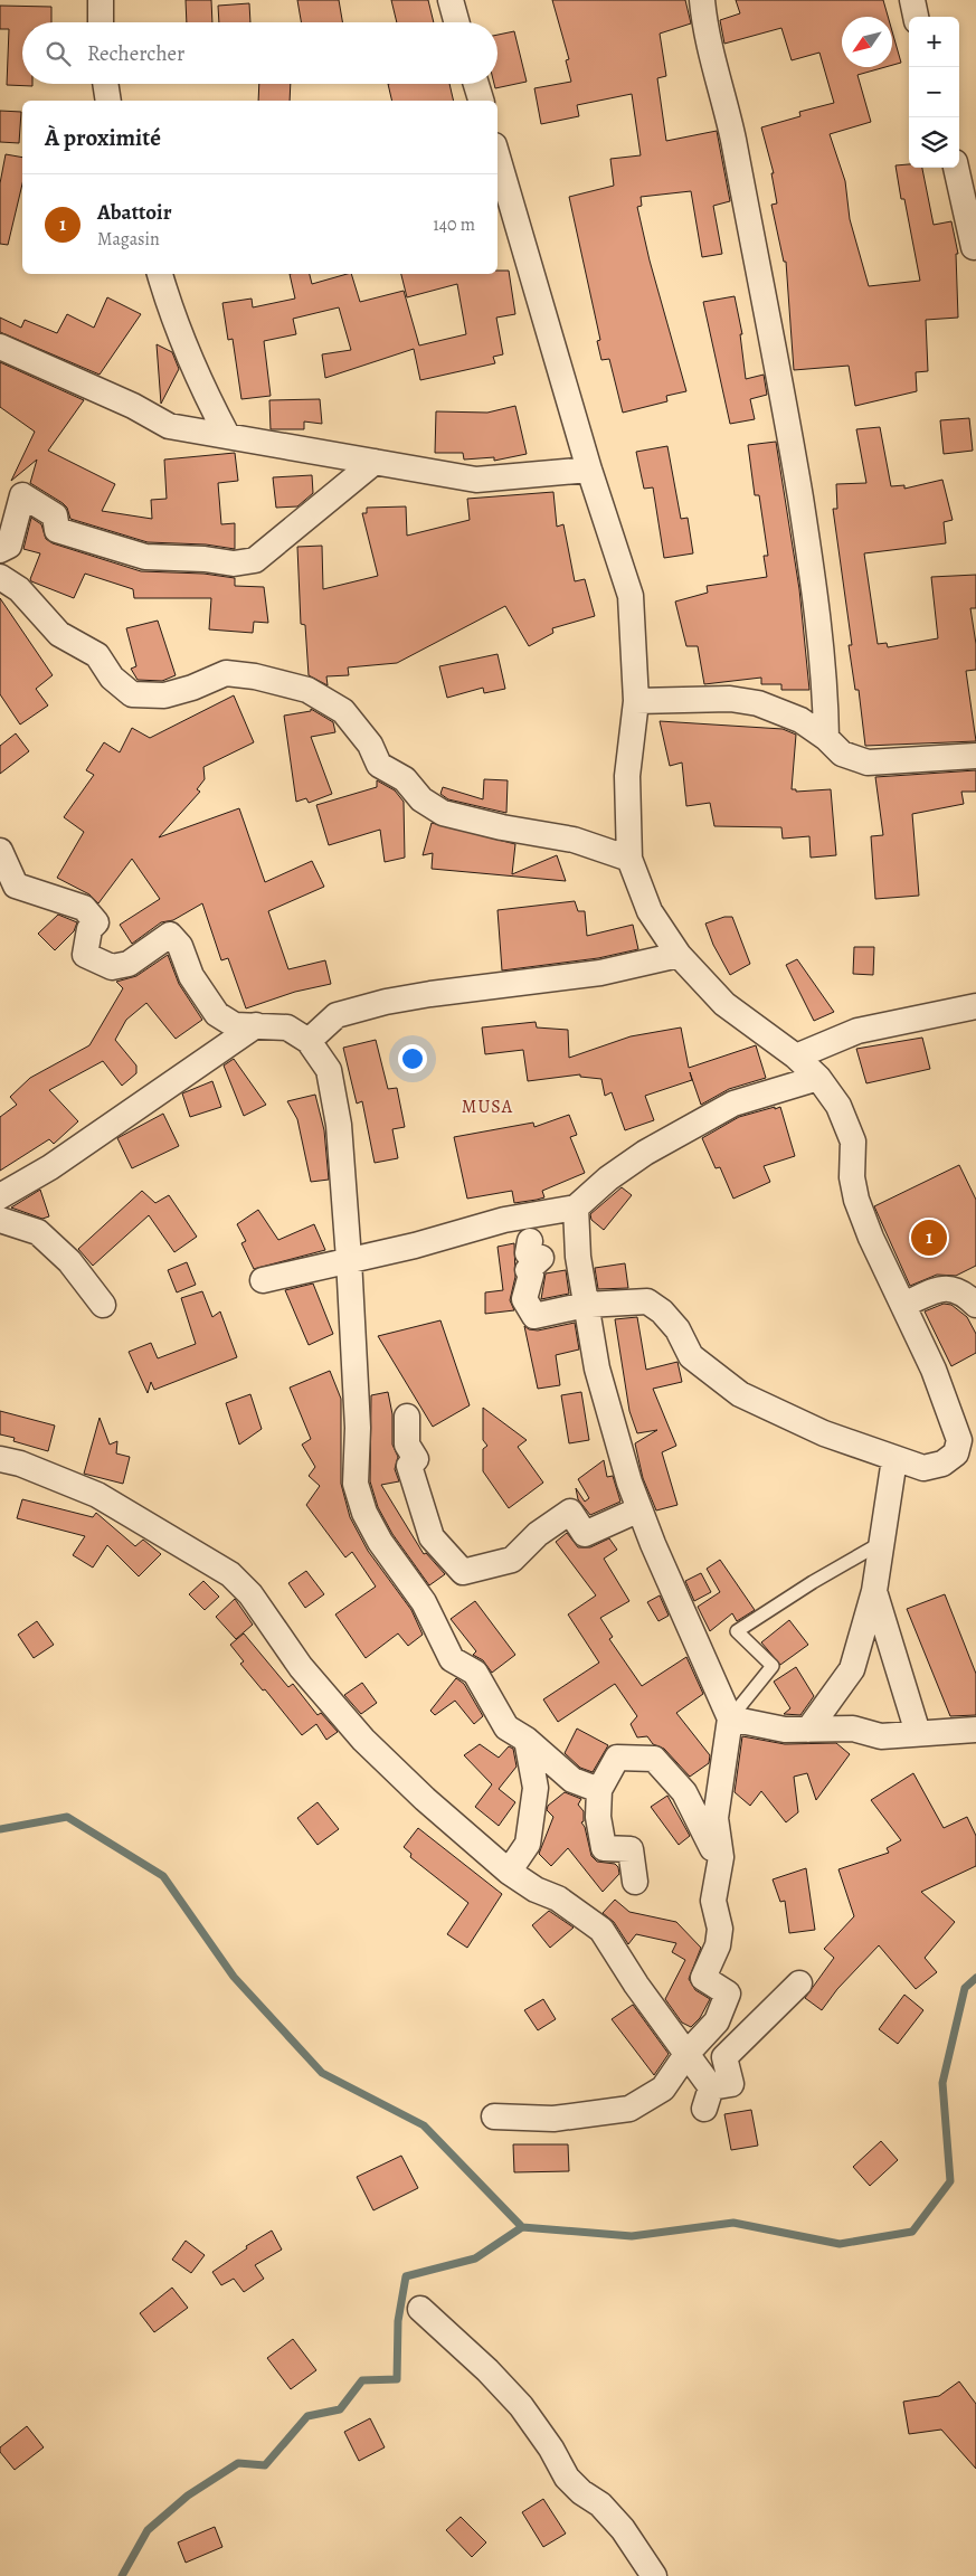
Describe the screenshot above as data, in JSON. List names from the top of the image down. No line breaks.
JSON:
{"districts":["MUSA"],"north":"bottom left","page":{"map_buttons":["+","−"],"search":"Rechercher","heading":"À proximité","list":[{"mark":"1","name":"Abattoir","note":"Magasin","value":"140 m"}],"pins":"1"}}
